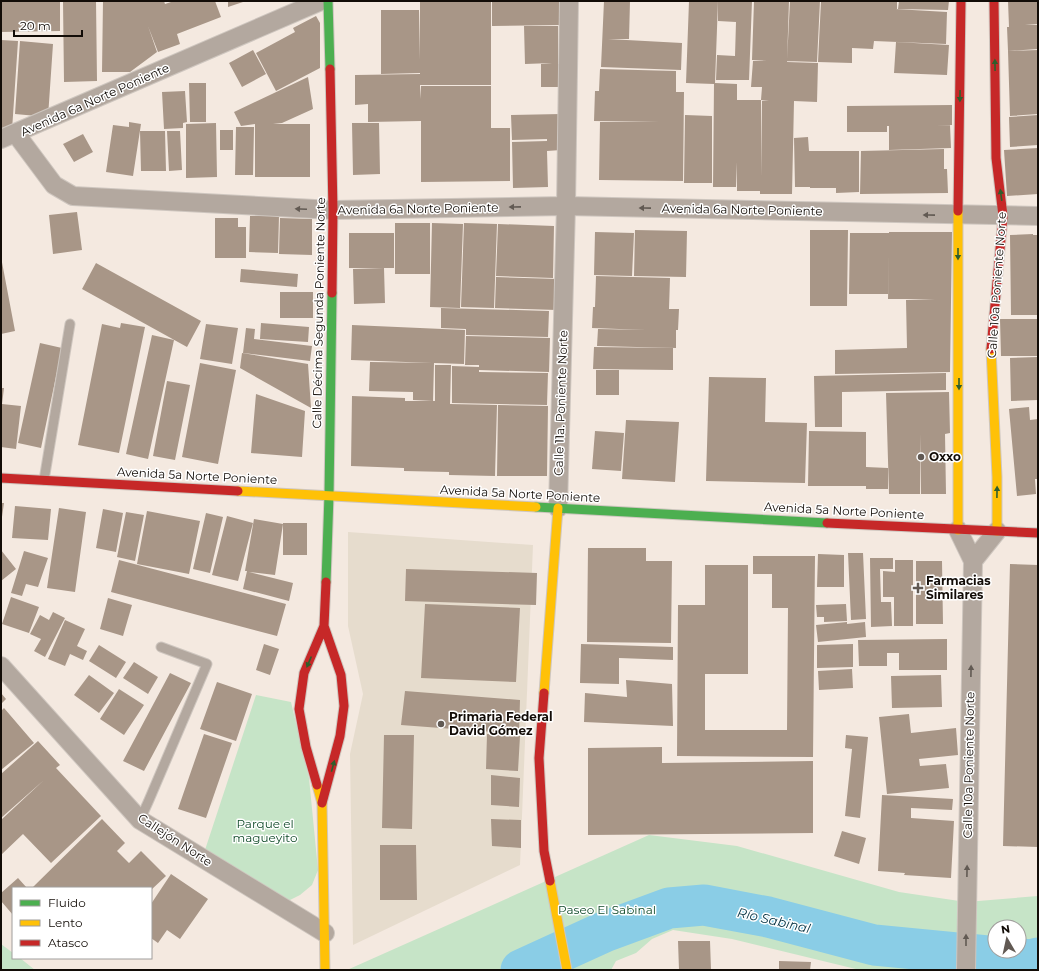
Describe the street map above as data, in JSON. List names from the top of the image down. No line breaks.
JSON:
{"streets":{"street":["Avenida 6a Norte Poniente","Calle 10a Poniente Norte","Calle Décima Segunda Poniente Norte","Calle 11a. Poniente Norte","Avenida 5a Norte Poniente","Callejón Norte"]},"crossings":[["Avenida 6a Norte Poniente","Calle 10a Poniente Norte"],["Avenida 6a Norte Poniente","Calle Décima Segunda Poniente Norte"],["Avenida 6a Norte Poniente","Calle 11a. Poniente Norte"],["Calle 10a Poniente Norte","Avenida 5a Norte Poniente"],["Calle Décima Segunda Poniente Norte","Avenida 5a Norte Poniente"],["Calle Décima Segunda Poniente Norte","Callejón Norte"],["Calle 11a. Poniente Norte","Avenida 5a Norte Poniente"]],"one_way":["Avenida 6a Norte Poniente"],"water":["Río Sabinal"],"parks":["Parque el magueyito","Paseo El Sabinal"],"places":{"other":["Oxxo","Primaria Federal David Gómez"],"health":["Farmacias Similares"]},"legend":["Fluido","Lento","Atasco"],"scale_bar":"20 m","north":"top"}
